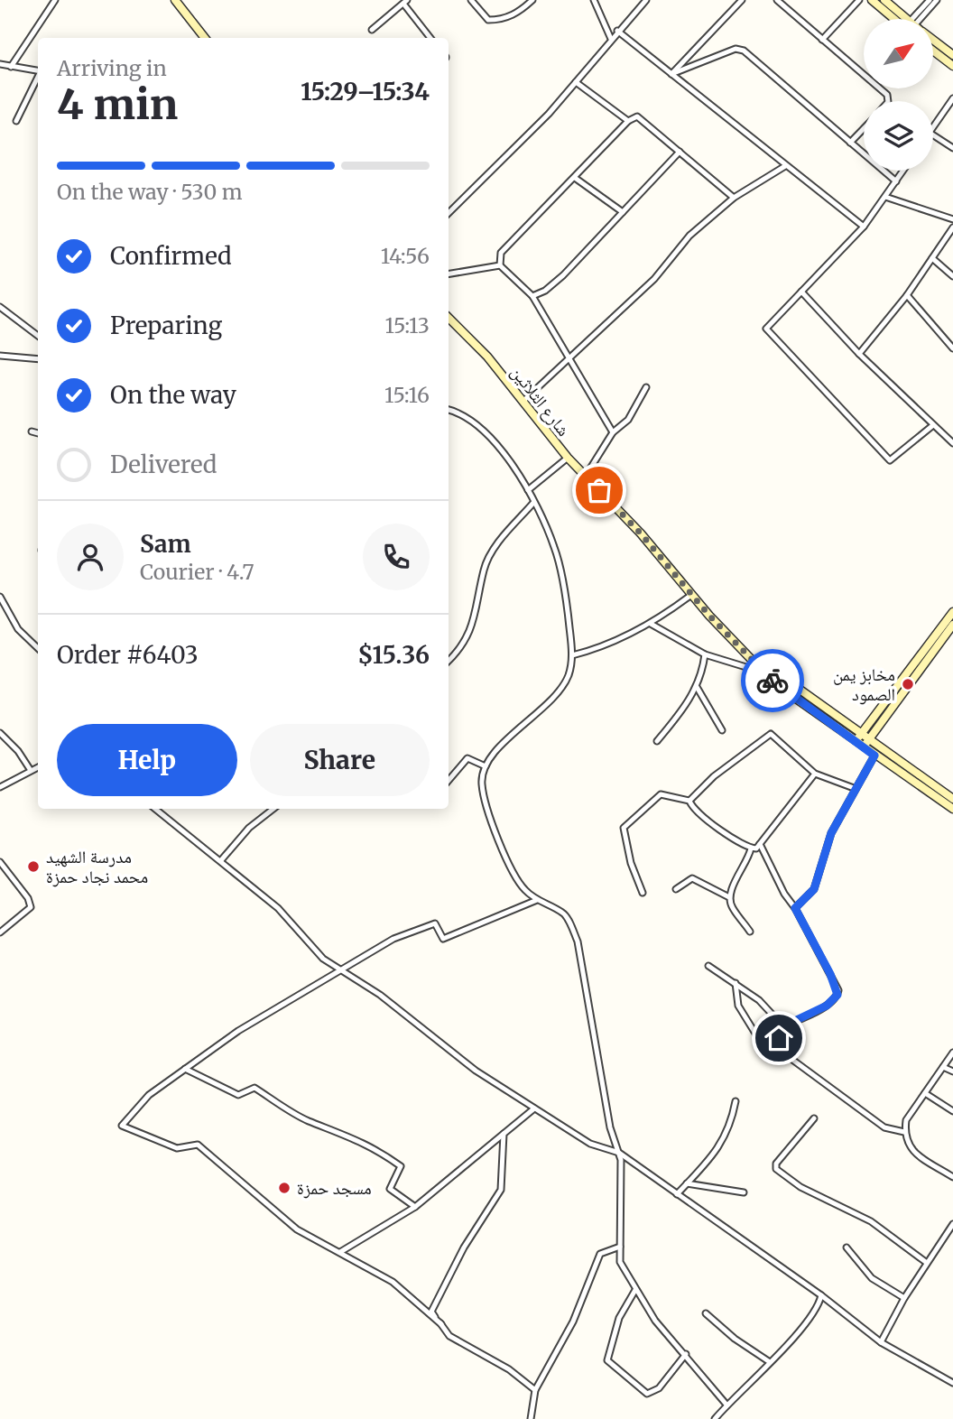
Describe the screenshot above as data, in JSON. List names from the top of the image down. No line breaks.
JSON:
{"streets":{"street":["شارع الثلاثين"]},"places":["مخابز يمن الصمود","مدرسة الشهيد محمد نجاد حمزة","مسجد حمزة"],"north":"top right","page":{"heading":["4 min","Arriving in","15:29–15:34"],"panel":["Sam","Courier · 4.7","Order #6403","$15.36"],"bar":"On the way · 530 m","list":[["Confirmed","14:56"],["Preparing","15:13"],["On the way","15:16"],"Delivered"],"buttons":["Help","Share"]}}
